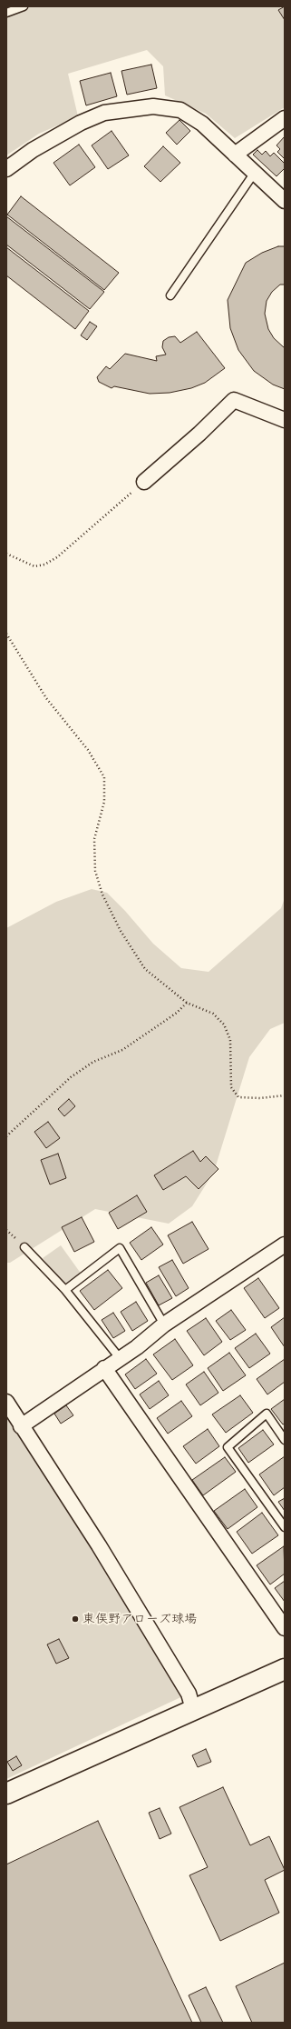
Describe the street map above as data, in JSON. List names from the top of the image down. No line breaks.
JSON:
{"places":["東俣野アローズ球場"]}
